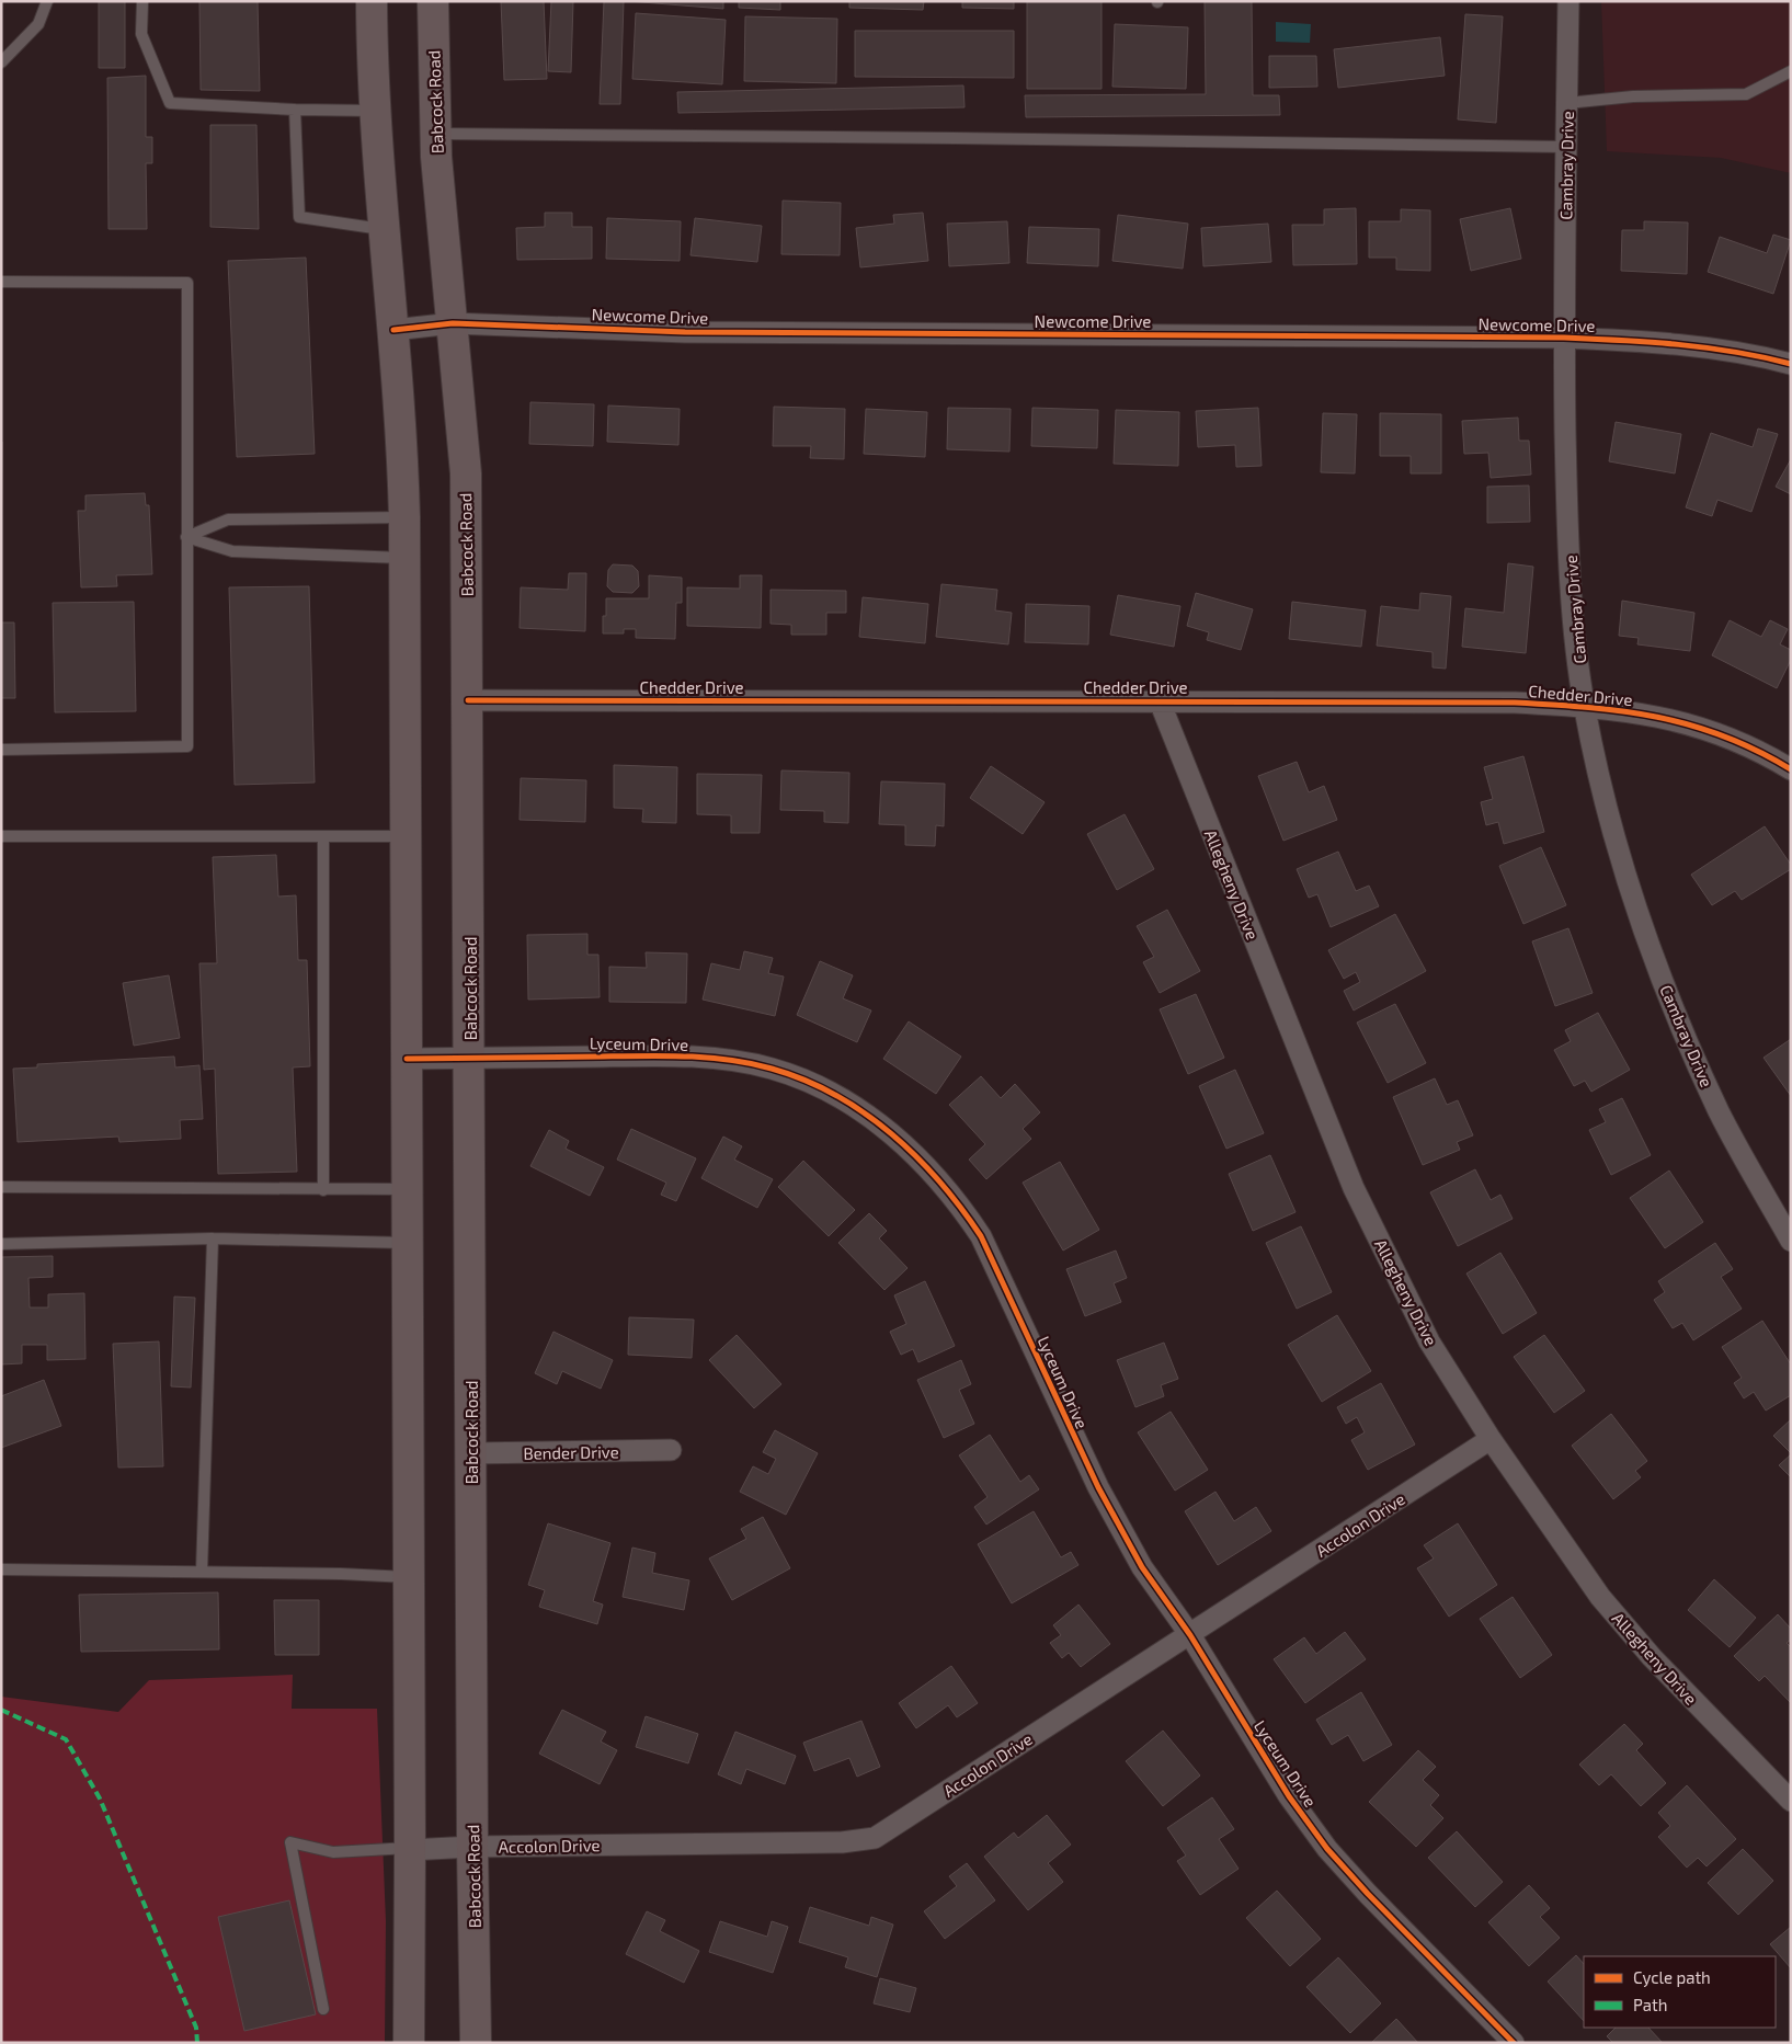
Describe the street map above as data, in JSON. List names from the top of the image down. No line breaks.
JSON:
{"streets":{"main road":["Babcock Road"],"street":["Cambray Drive","Newcome Drive","Chedder Drive","Allegheny Drive","Lyceum Drive","Bender Drive","Accolon Drive"]},"crossings":[["Babcock Road","Newcome Drive"],["Babcock Road","Chedder Drive"],["Babcock Road","Lyceum Drive"],["Babcock Road","Bender Drive"],["Babcock Road","Accolon Drive"],["Cambray Drive","Newcome Drive"],["Cambray Drive","Chedder Drive"],["Chedder Drive","Allegheny Drive"],["Allegheny Drive","Accolon Drive"],["Lyceum Drive","Accolon Drive"]],"legend":["Cycle path","Path"]}
